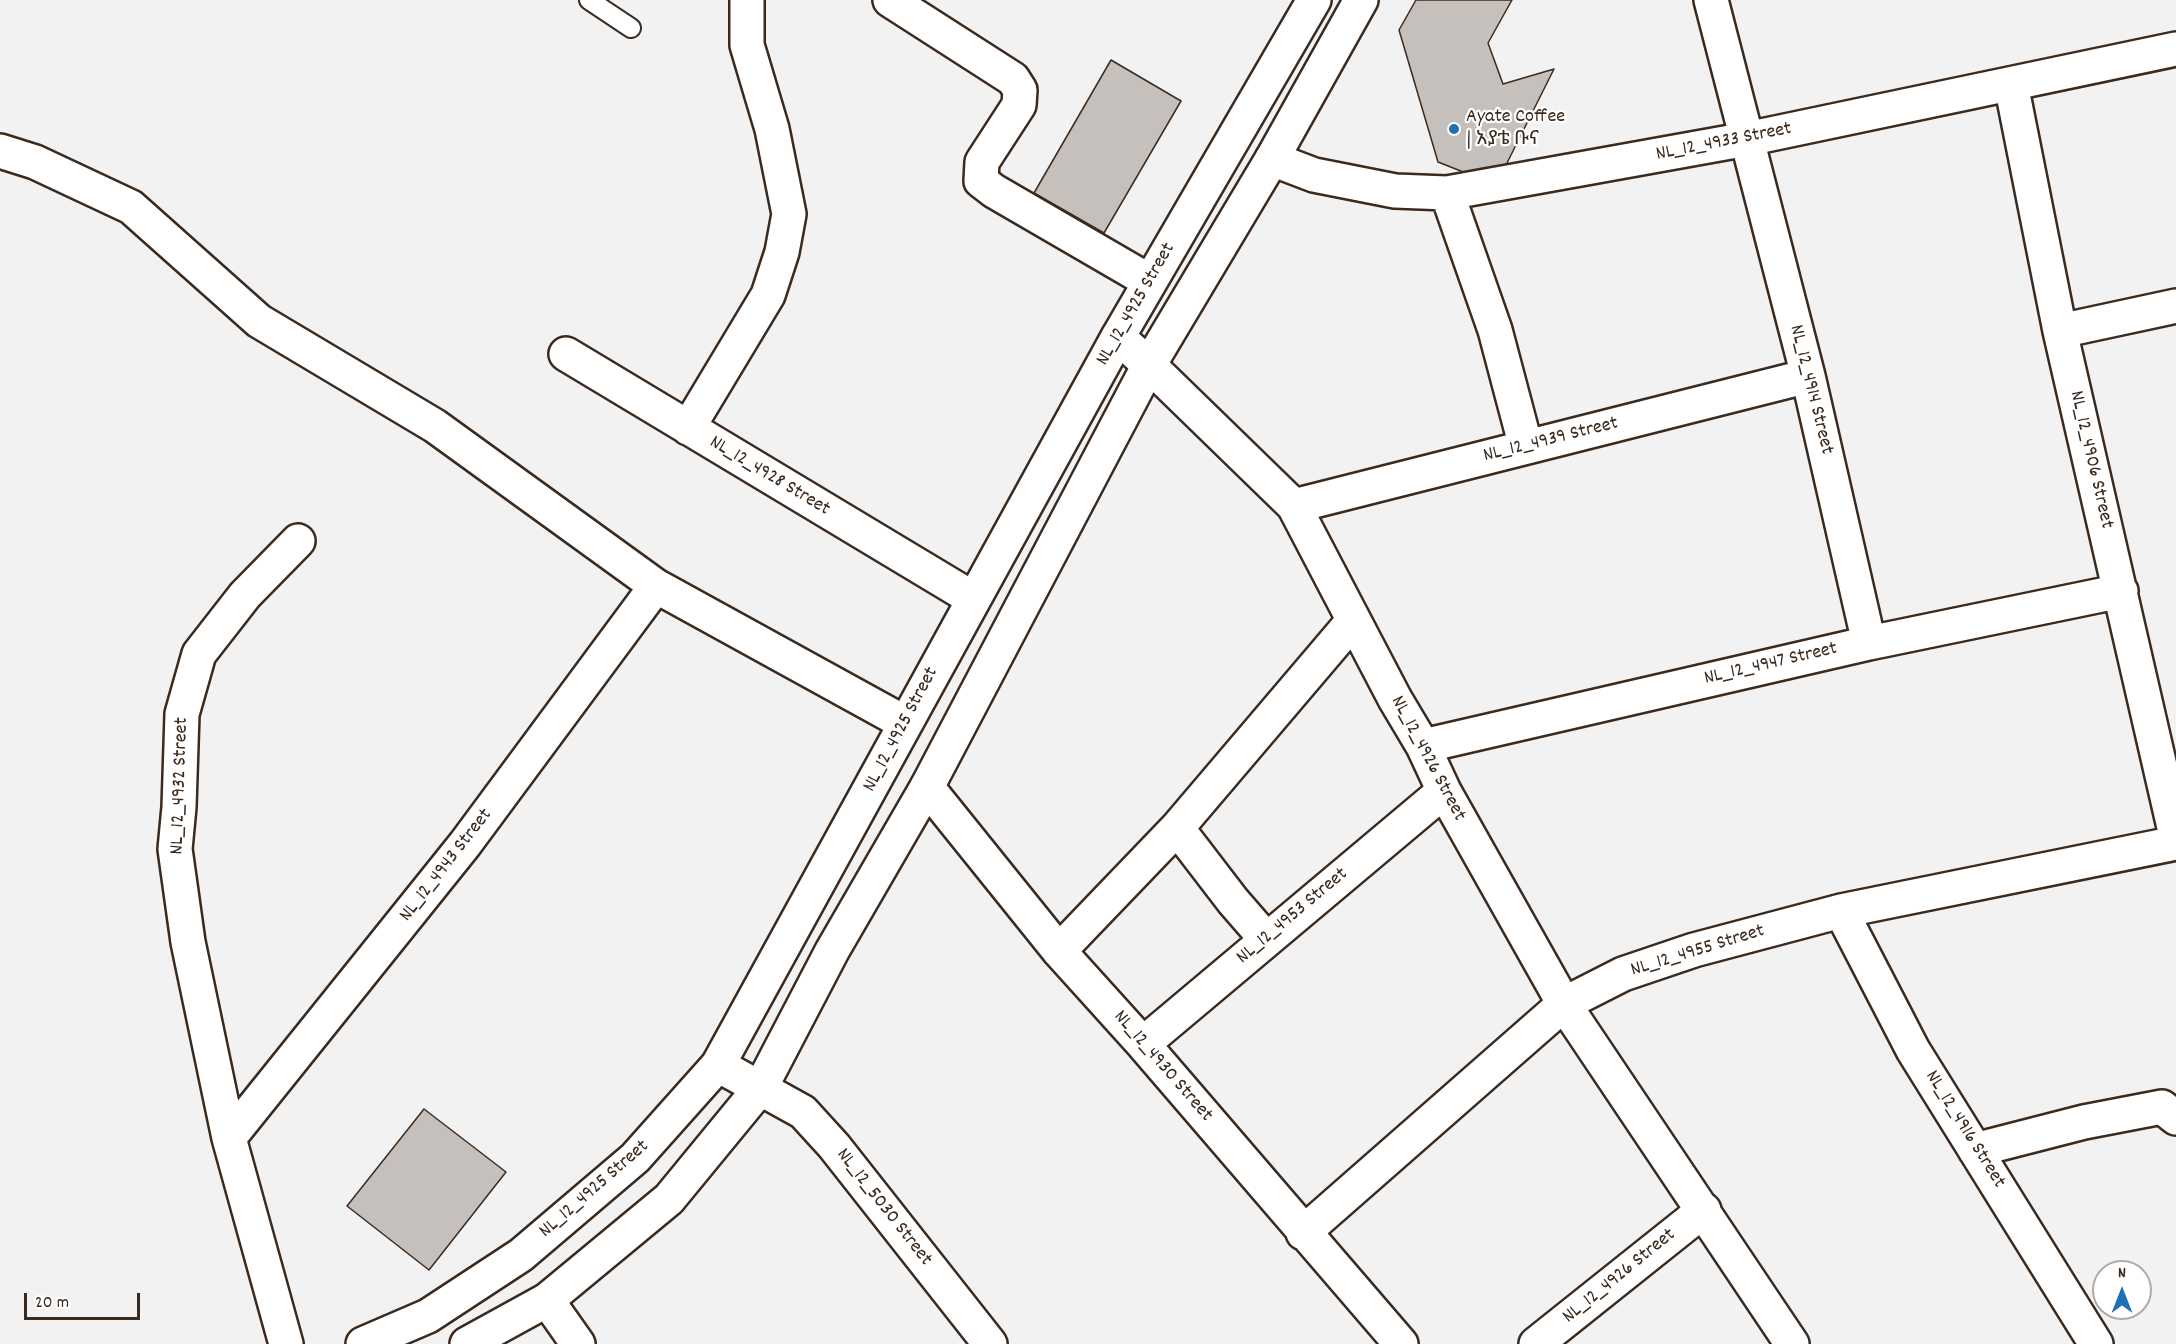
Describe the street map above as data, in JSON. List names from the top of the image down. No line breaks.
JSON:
{"streets":{"street":["NL_12_4933 Street","NL_12_4925 Street","NL_12_4914 Street","NL_12_4939 Street","NL_12_4906 Street","NL_12_4928 Street","NL_12_4947 Street","NL_12_4926 Street","NL_12_4932 Street","NL_12_4943 Street","NL_12_4953 Street","NL_12_4955 Street","NL_12_4930 Street","NL_12_4916 Street","NL_12_5030 Street"]},"crossings":[["NL_12_4933 Street","NL_12_4925 Street"],["NL_12_4933 Street","NL_12_4914 Street"],["NL_12_4933 Street","NL_12_4906 Street"],["NL_12_4925 Street","NL_12_4928 Street"],["NL_12_4925 Street","NL_12_4926 Street"],["NL_12_4925 Street","NL_12_4930 Street"],["NL_12_4925 Street","NL_12_5030 Street"],["NL_12_4914 Street","NL_12_4939 Street"],["NL_12_4914 Street","NL_12_4947 Street"],["NL_12_4939 Street","NL_12_4926 Street"],["NL_12_4906 Street","NL_12_4947 Street"],["NL_12_4947 Street","NL_12_4926 Street"],["NL_12_4926 Street","NL_12_4953 Street"],["NL_12_4926 Street","NL_12_4955 Street"],["NL_12_4932 Street","NL_12_4943 Street"],["NL_12_4953 Street","NL_12_4930 Street"],["NL_12_4955 Street","NL_12_4930 Street"],["NL_12_4955 Street","NL_12_4916 Street"]],"places":["Ayate Coffee | አያቴ ቡና"],"scale_bar":"20 m","north":"top"}
